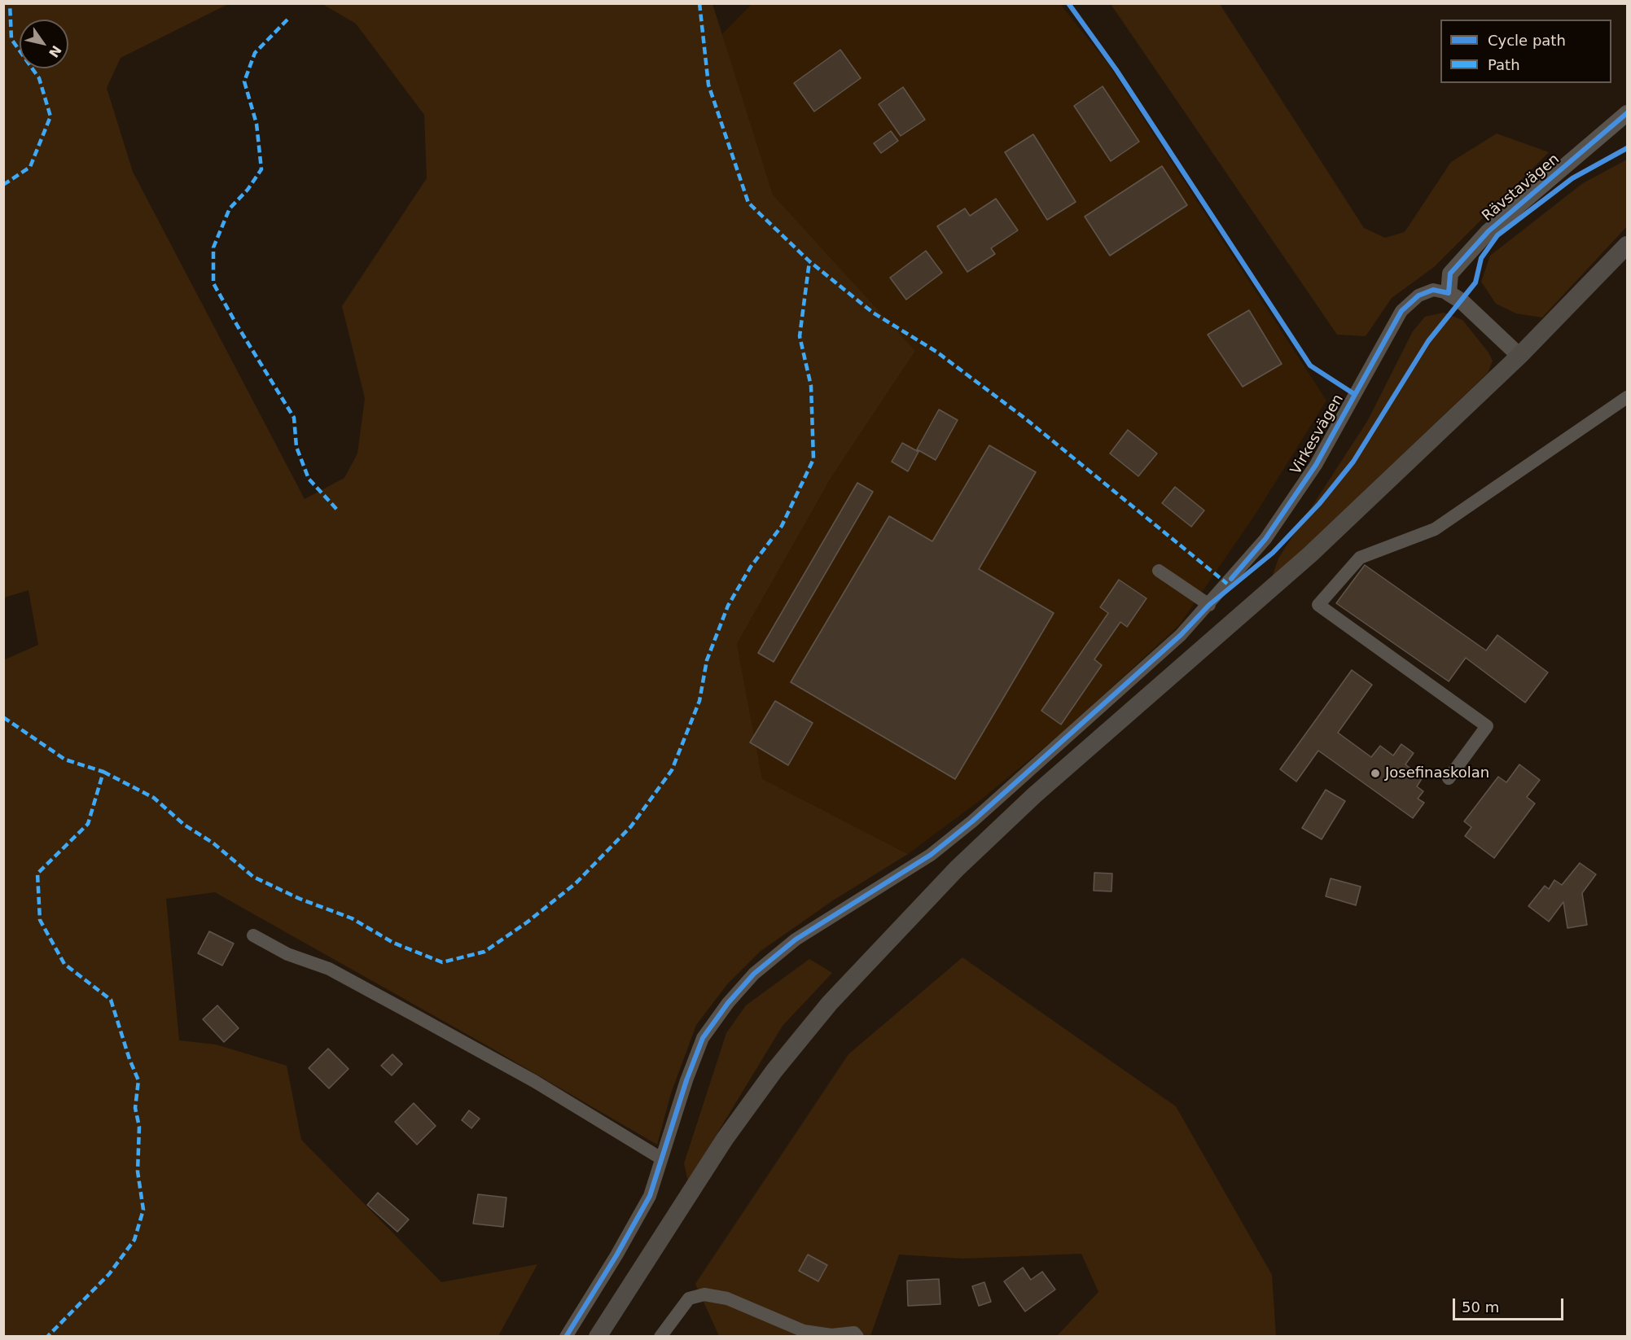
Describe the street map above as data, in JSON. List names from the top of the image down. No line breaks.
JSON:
{"streets":{"street":["Rävstavägen","Virkesvägen"]},"crossings":[["Rävstavägen","Virkesvägen"]],"places":["Josefinaskolan"],"legend":["Cycle path","Path"],"scale_bar":"50 m","north":"bottom right"}
